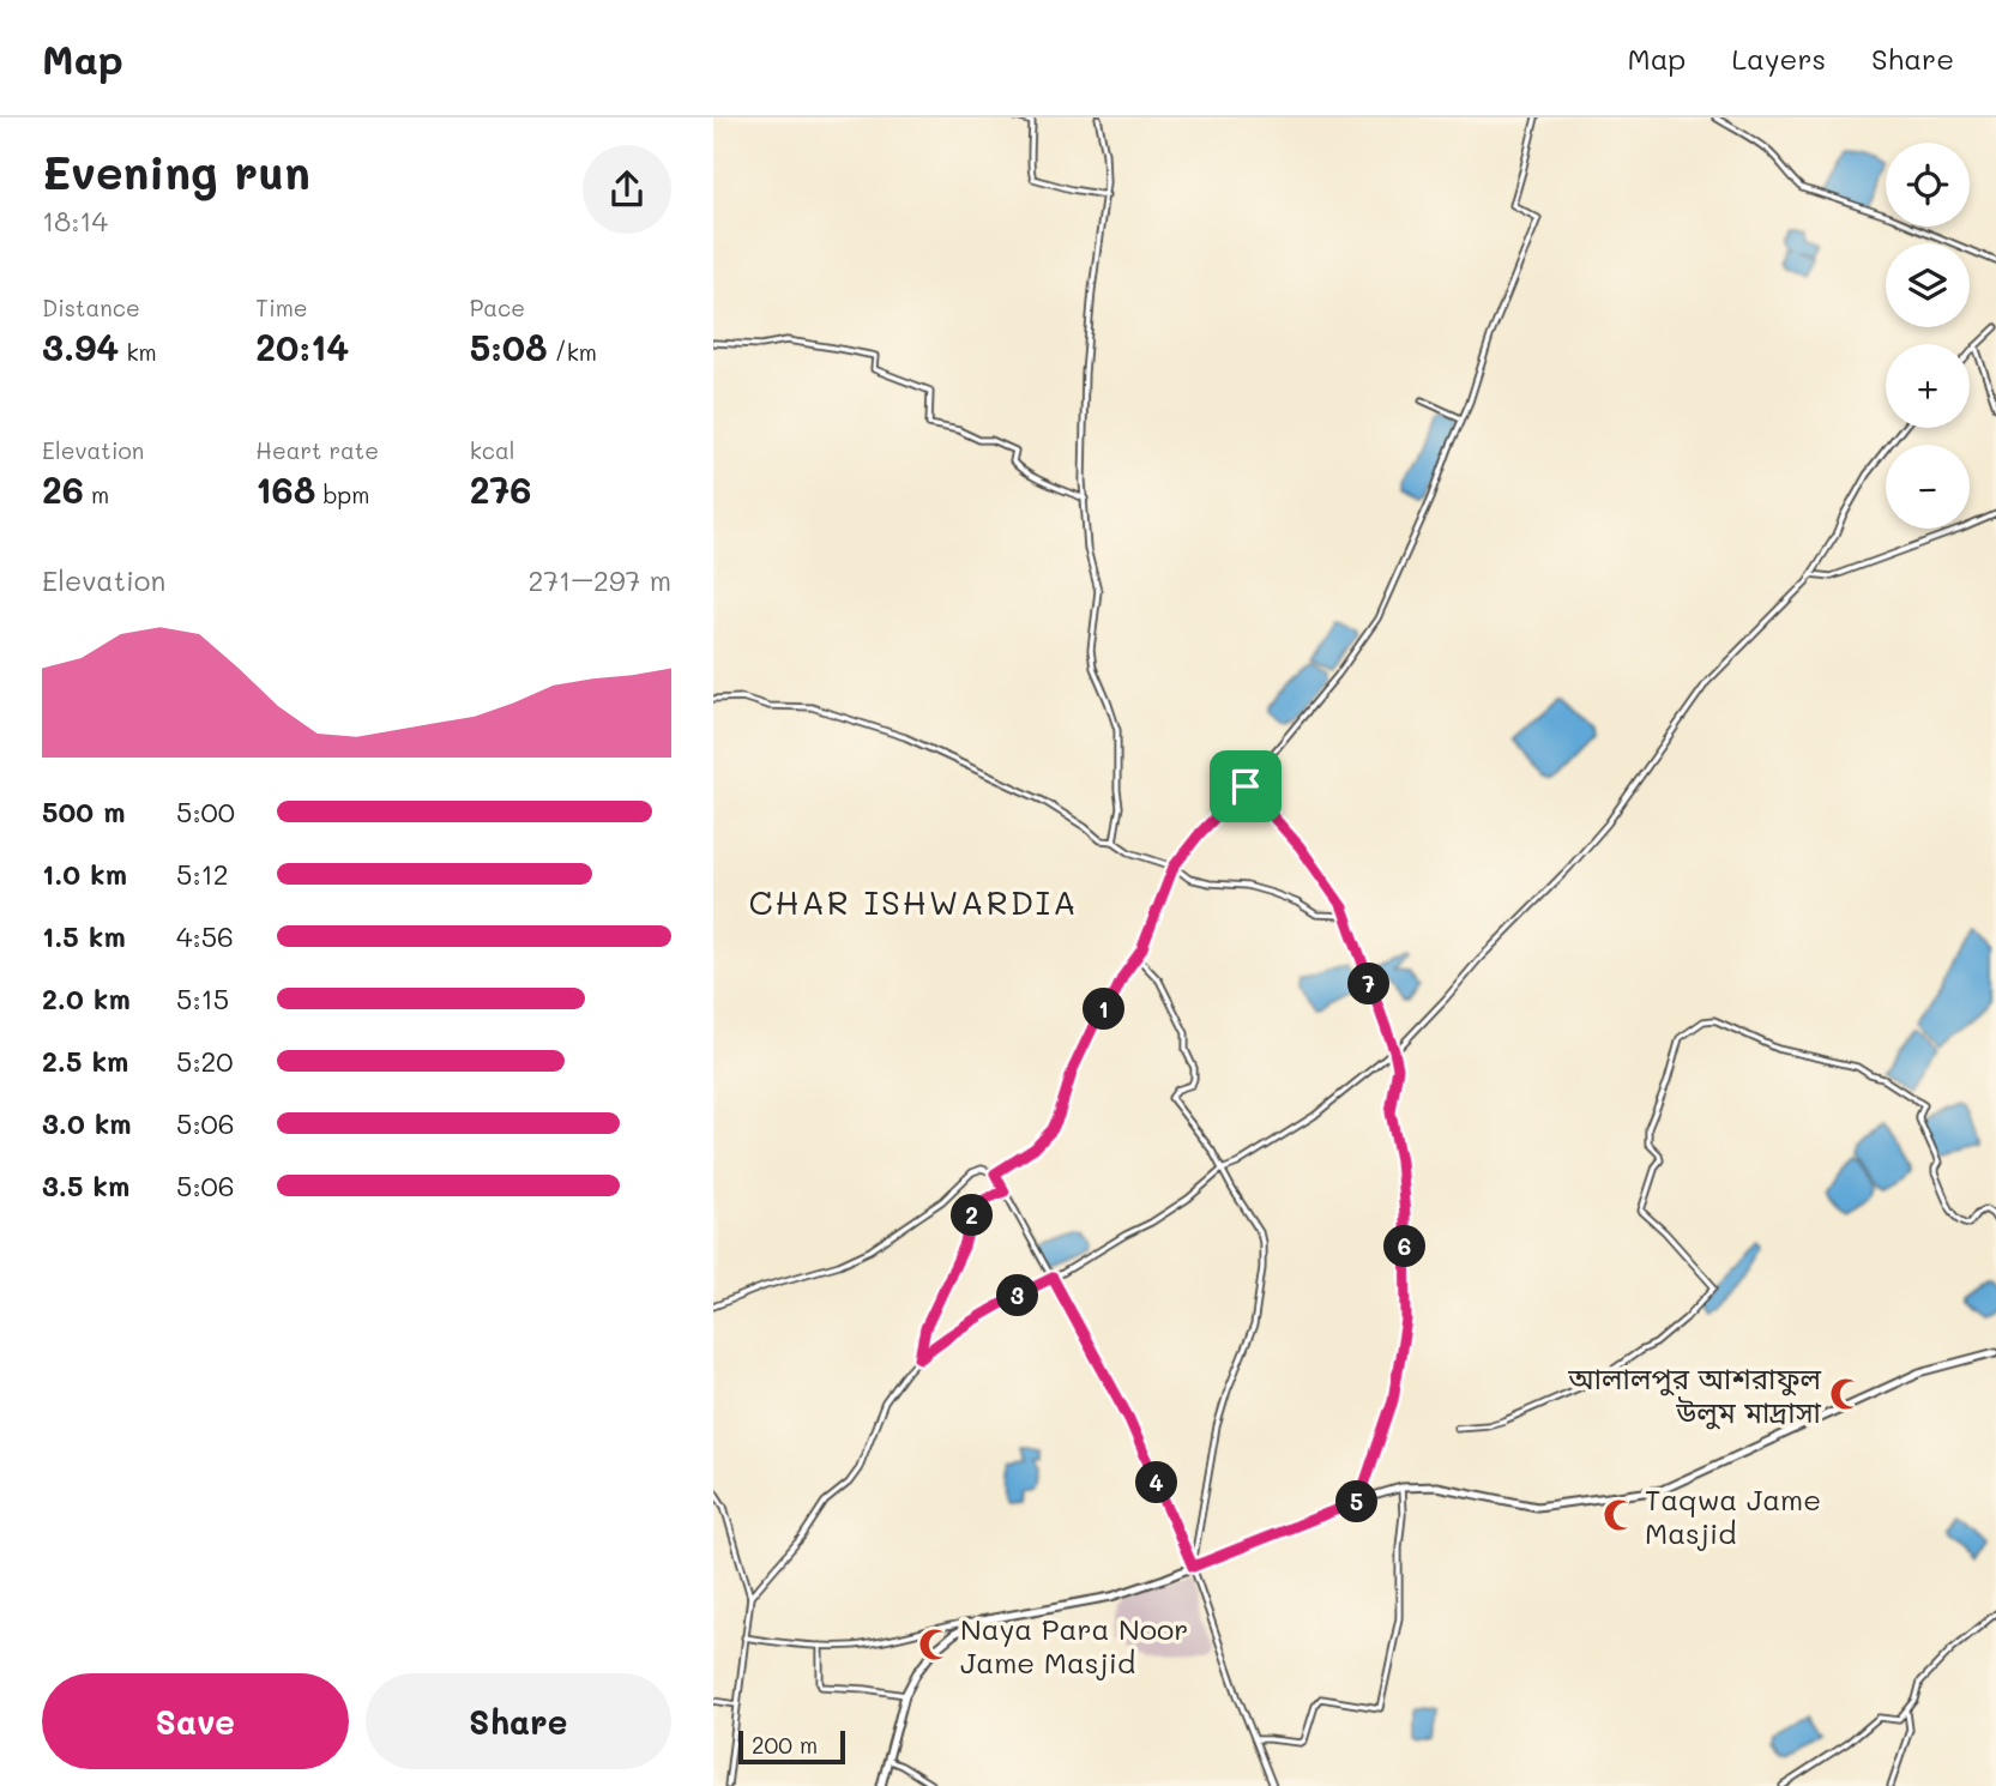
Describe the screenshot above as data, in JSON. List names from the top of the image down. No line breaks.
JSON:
{"districts":["CHAR ISHWARDIA"],"places":{"mosque":["আলালপুর আশরাফুল উলুম মাদ্রাসা","Taqwa Jame Masjid","Naya Para Noor Jame Masjid"]},"scale_bar":"200 m","page":{"header":"Map","nav":["Map","Layers","Share"],"heading":["Evening run","18:14"],"map_buttons":["+","−"],"stats":[["Distance","3.94 km"],["Time","20:14"],["Pace","5:08 /km"],["Elevation","26 m"],["Heart rate","168 bpm"],["kcal","276"]],"chart":["Elevation","271–297 m"],"list":[{"name":"500 m","note":"5:00"},{"name":"1.0 km","note":"5:12"},{"name":"1.5 km","note":"4:56"},{"name":"2.0 km","note":"5:15"},{"name":"2.5 km","note":"5:20"},{"name":"3.0 km","note":"5:06"},{"name":"3.5 km","note":"5:06"}],"pins":["7","1","2","6","3","4","5"],"buttons":["Save","Share"],"scale":"200 m"}}
